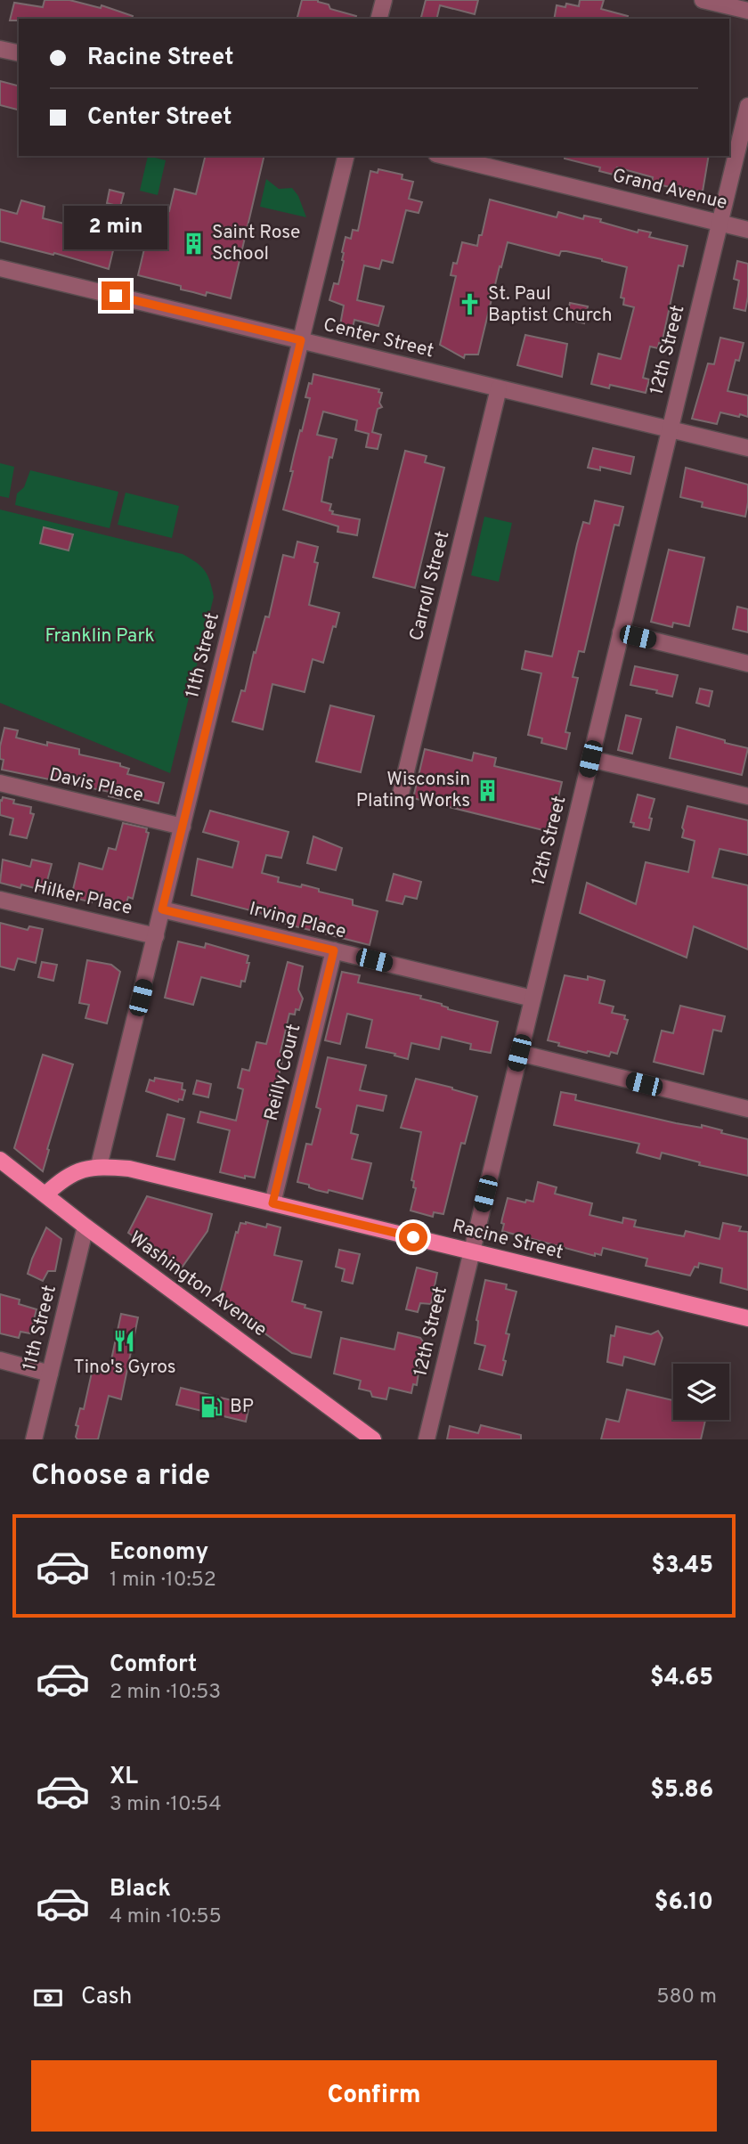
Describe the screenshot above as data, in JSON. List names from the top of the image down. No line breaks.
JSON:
{"streets":{"main road":["Racine Street","Washington Avenue"],"street":["Grand Avenue","Center Street","12th Street","Carroll Street","11th Street","Davis Place","Hilker Place","Irving Place","Reilly Court"]},"crossings":[["Grand Avenue","12th Street"],["Center Street","12th Street"],["Center Street","Carroll Street"],["Center Street","11th Street"],["12th Street","Irving Place"],["12th Street","Racine Street"],["11th Street","Davis Place"],["11th Street","Hilker Place"],["11th Street","Irving Place"],["11th Street","Racine Street"],["11th Street","Washington Avenue"],["Irving Place","Reilly Court"],["Reilly Court","Racine Street"],["Racine Street","Washington Avenue"]],"parks":["Franklin Park"],"places":{"building":["Saint Rose School","Wisconsin Plating Works"],"church":["St. Paul Baptist Church"],"restaurant":["Tino's Gyros"],"fuel station":["BP"]},"page":{"banner":["Racine Street","Center Street"],"bubble":"2 min","heading":"Choose a ride","list":[{"name":"Economy","note":"1 min · 10:52","value":"$3.45"},{"name":"Comfort","note":"2 min · 10:53","value":"$4.65"},{"name":"XL","note":"3 min · 10:54","value":"$5.86"},{"name":"Black","note":"4 min · 10:55","value":"$6.10"}],"pay":["Cash","580 m"],"buttons":"Confirm"}}
